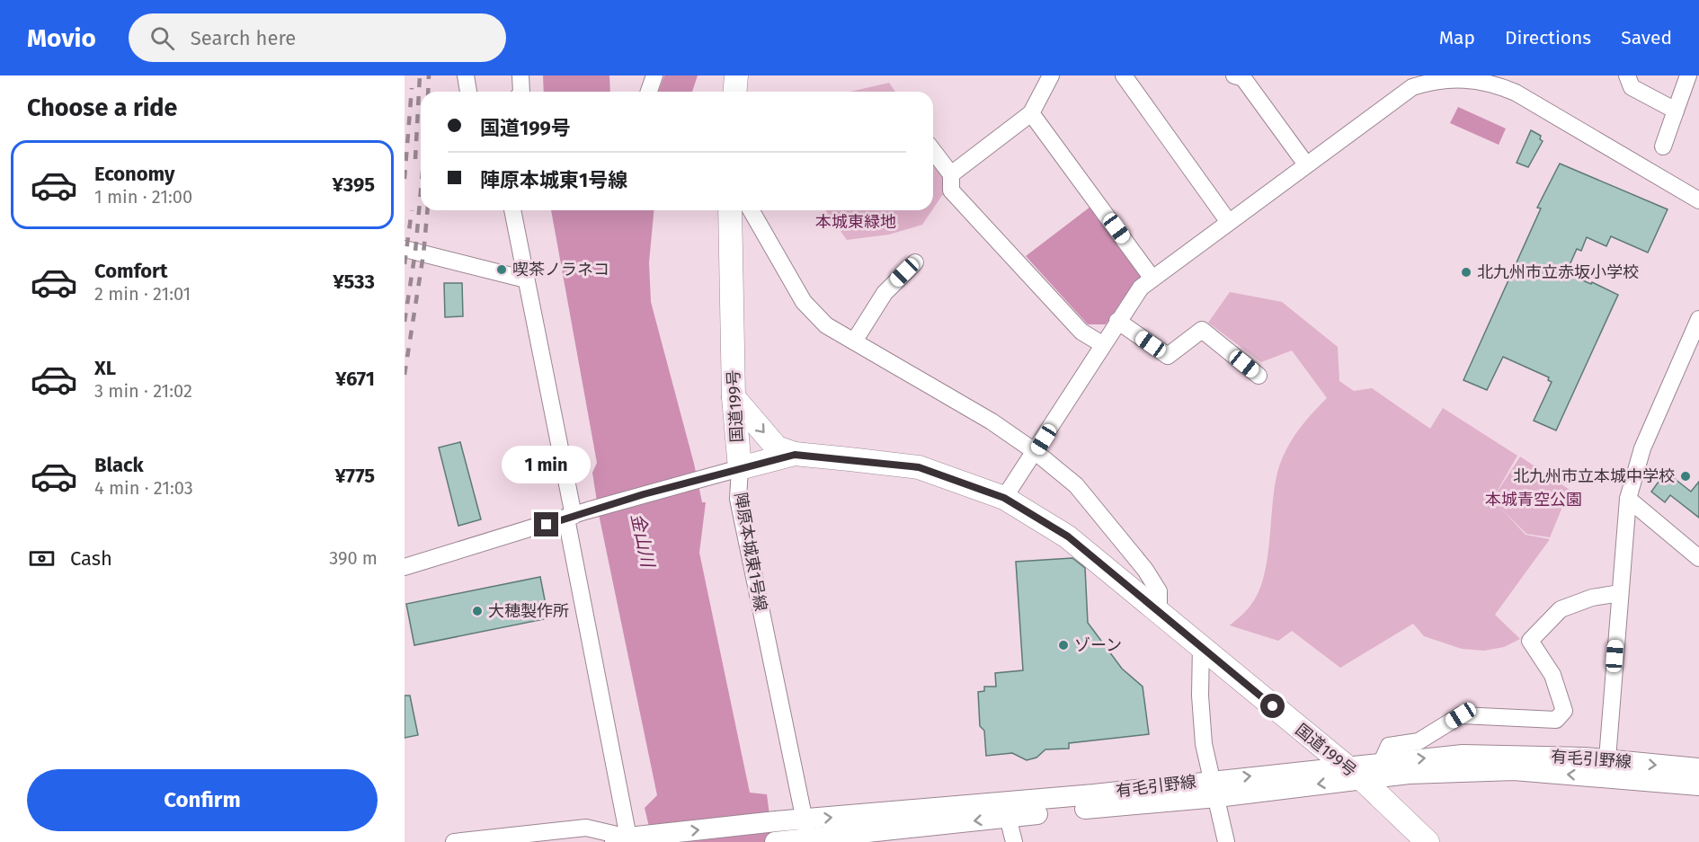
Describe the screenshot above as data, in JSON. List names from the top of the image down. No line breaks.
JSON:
{"streets":{"highway":["国道199号"],"main road":["有毛引野線"],"street":["陣原本城東1号線"]},"crossings":[["国道199号","陣原本城東1号線"],["国道199号","有毛引野線"],["陣原本城東1号線","有毛引野線"]],"water":["金山川"],"parks":["本城東緑地","本城青空公園"],"places":["喫茶ノラネコ","北九州市立赤坂小学校","北九州市立本城中学校","大穂製作所","ゾーン"],"page":{"header":"Movio","search":"Search here","nav":["Map","Directions","Saved"],"heading":"Choose a ride","banner":["国道199号","陣原本城東1号線"],"list":[{"name":"Economy","note":"1 min · 21:00","value":"¥395"},{"name":"Comfort","note":"2 min · 21:01","value":"¥533"},{"name":"XL","note":"3 min · 21:02","value":"¥671"},{"name":"Black","note":"4 min · 21:03","value":"¥775"}],"bubble":"1 min","pay":["Cash","390 m"],"buttons":"Confirm"}}
